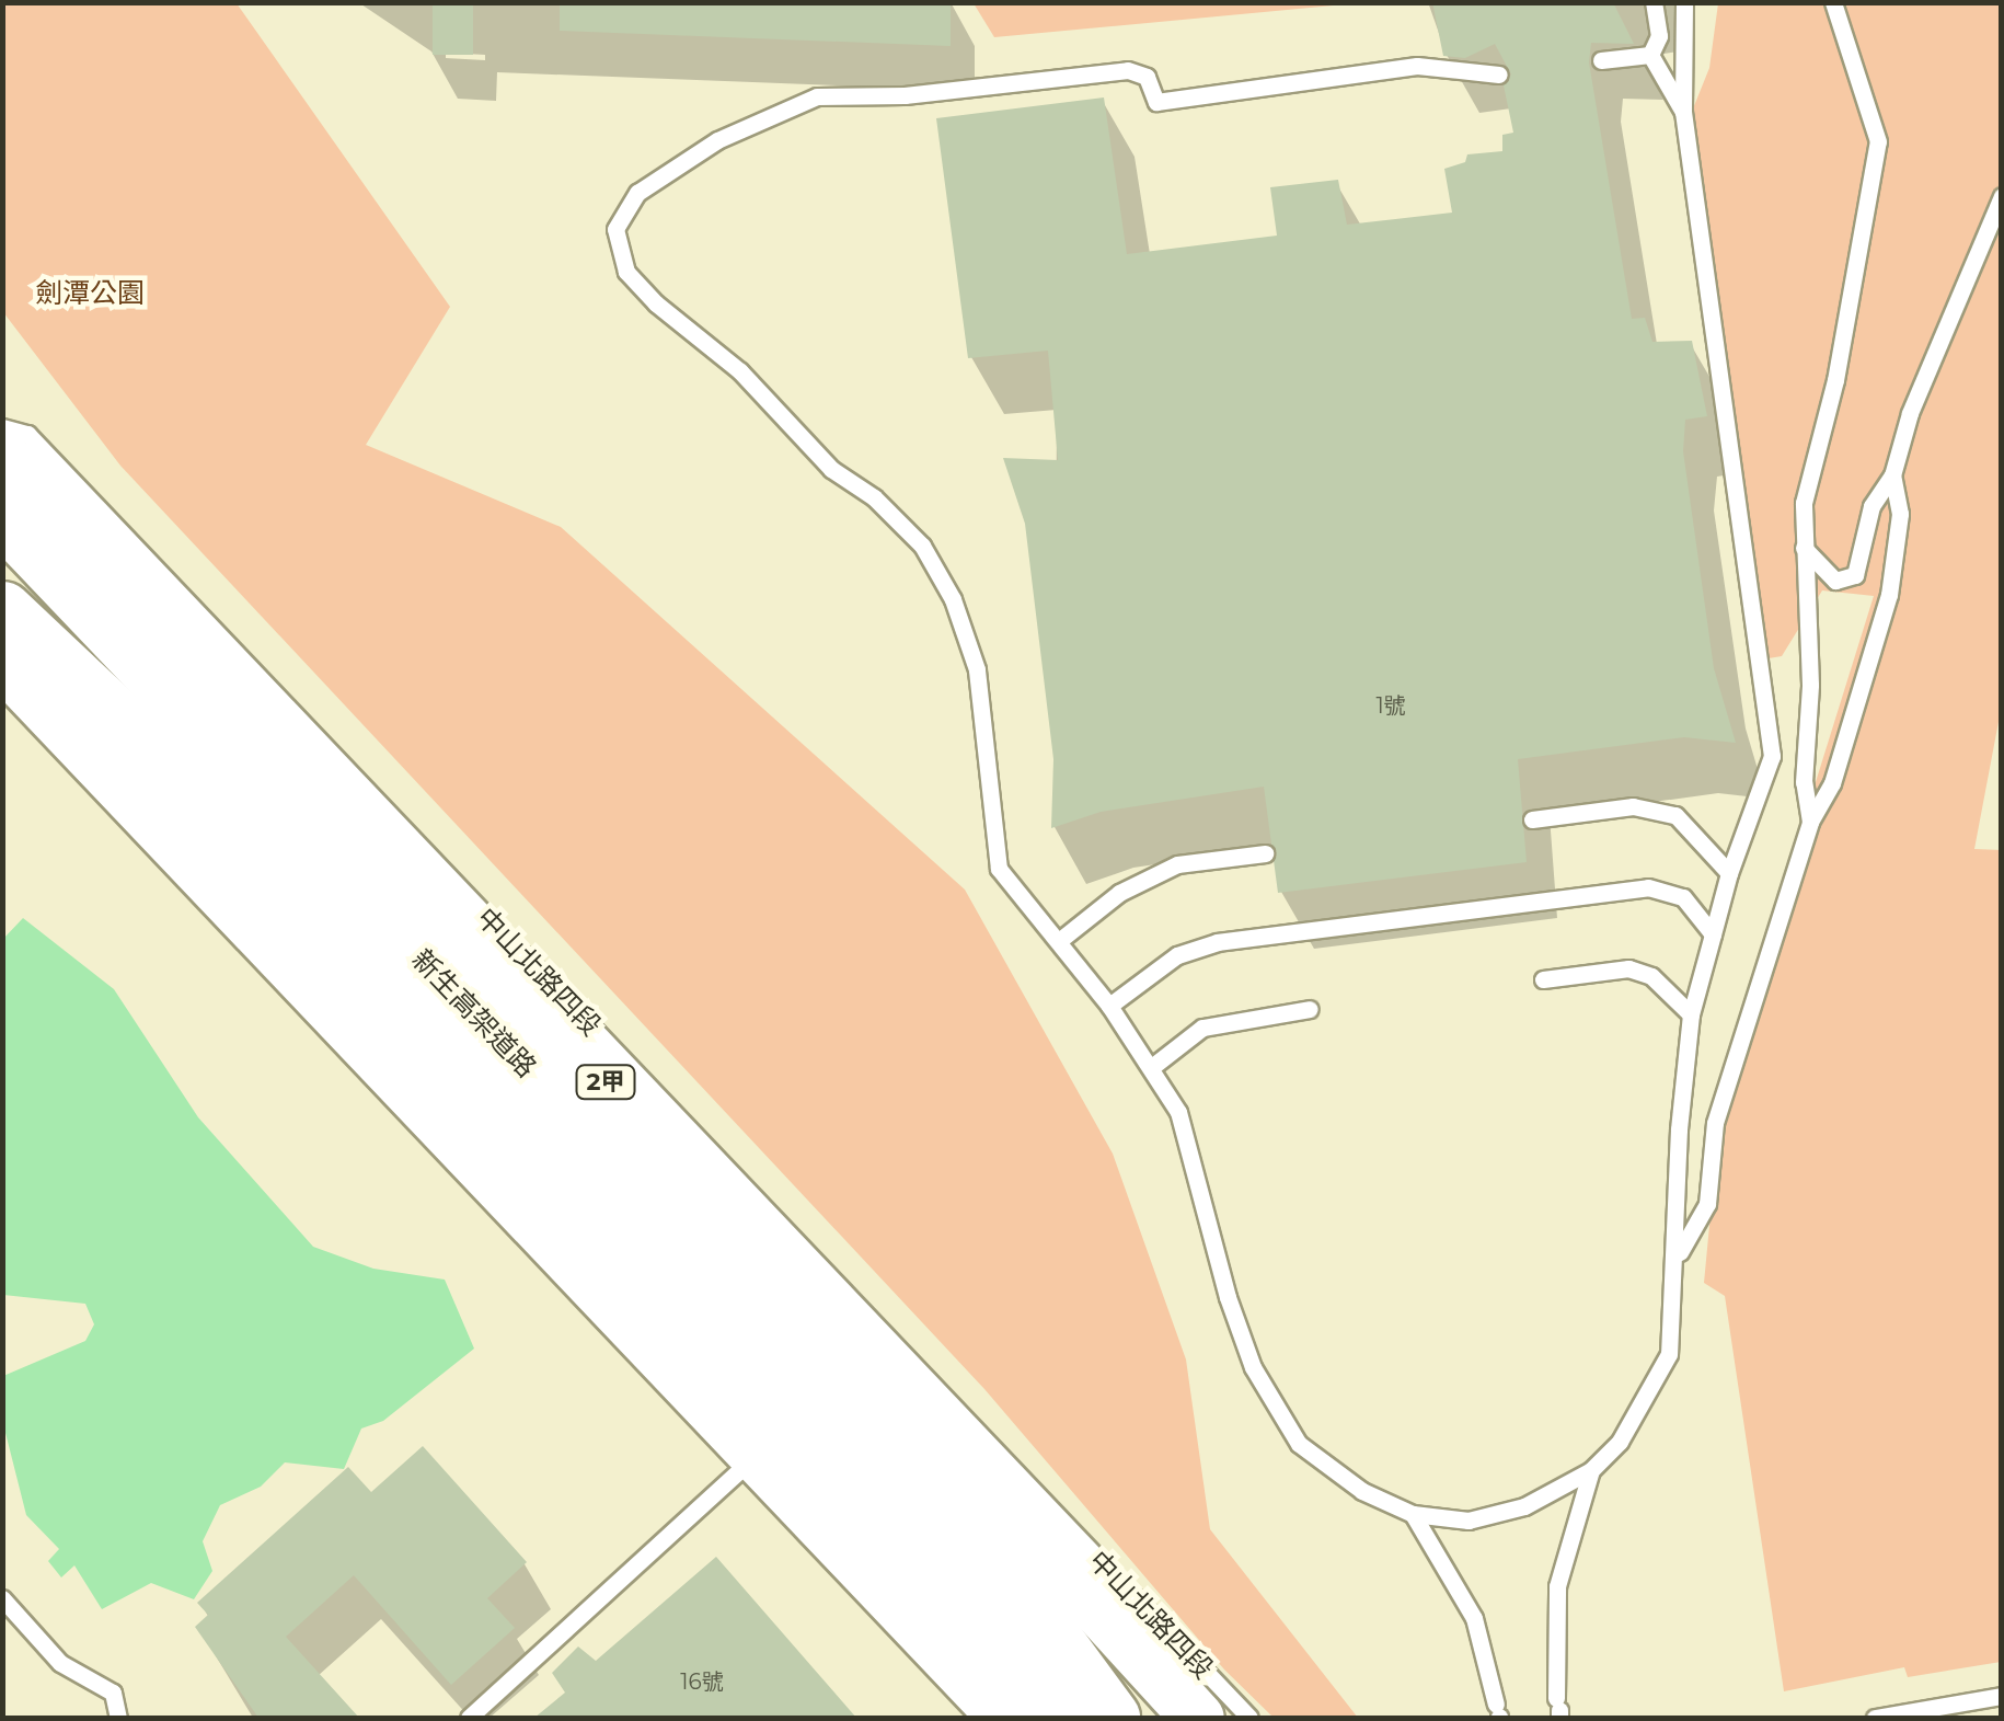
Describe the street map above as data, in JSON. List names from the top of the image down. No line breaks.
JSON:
{"streets":{"highway":["新生高架道路"],"main road":["中山北路四段","2甲"]},"parks":["劍潭公園"],"house_numbers":["1號","16號"]}
